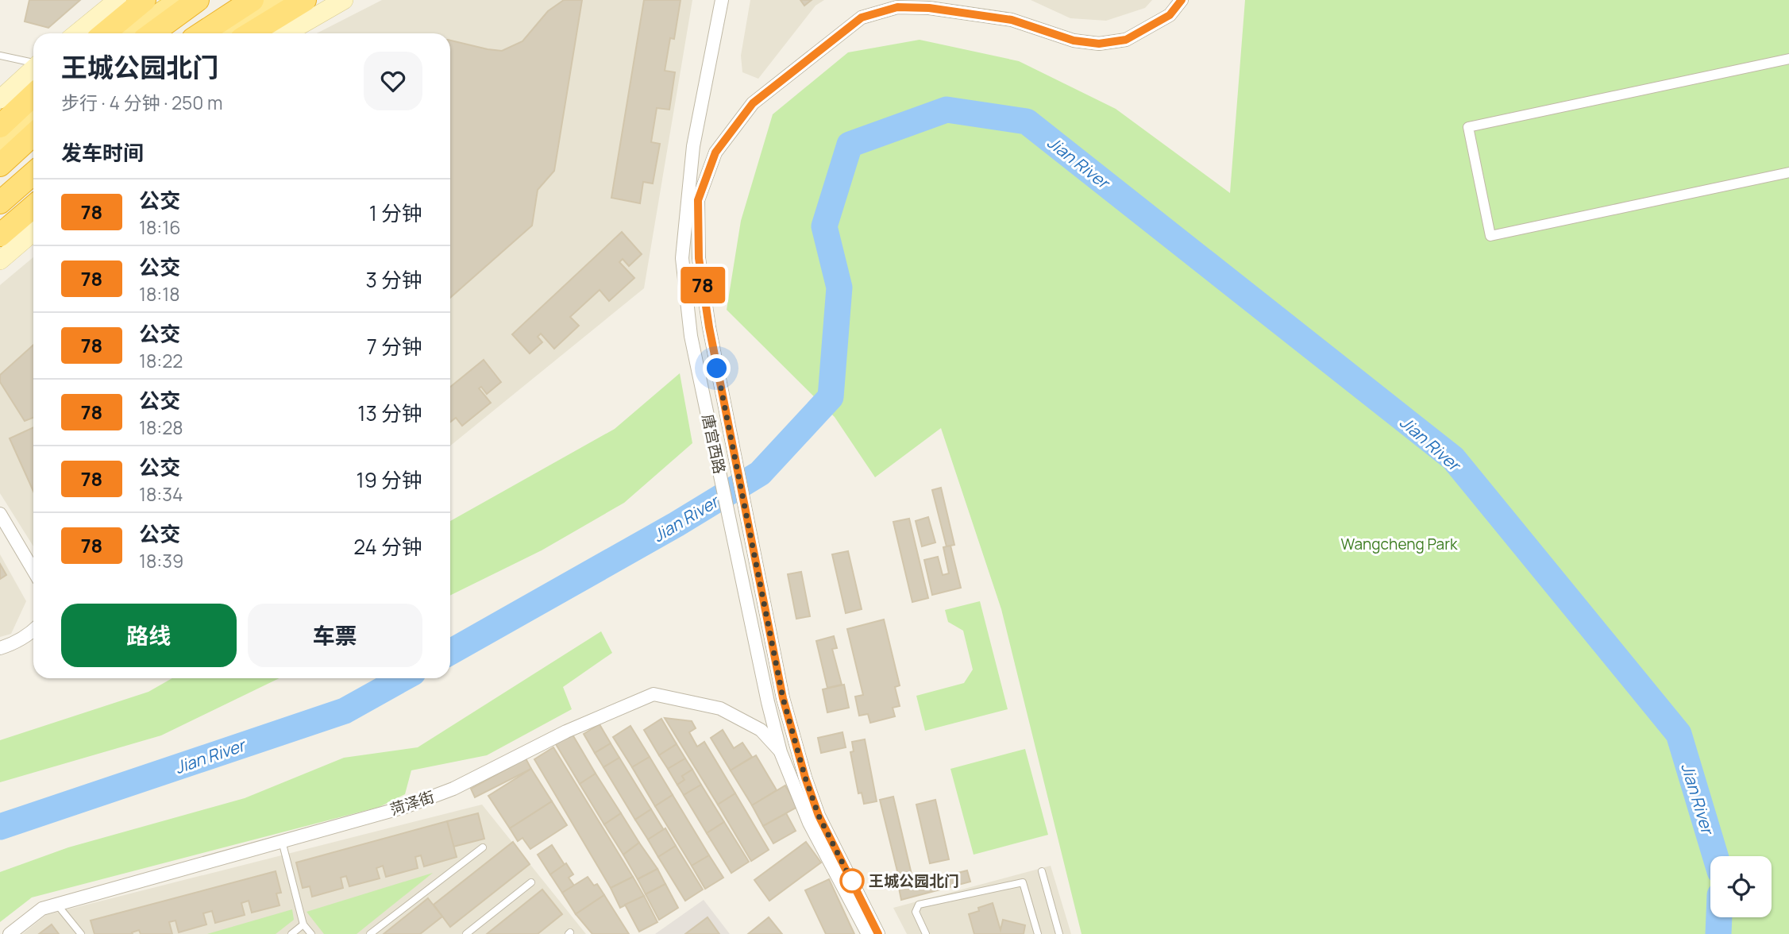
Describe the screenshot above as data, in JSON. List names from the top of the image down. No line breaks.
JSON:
{"streets":{"street":["唐宫西路","菏泽街"]},"crossings":[["唐宫西路","菏泽街"]],"water":["Jian River"],"parks":["Wangcheng Park"],"places":["王城公园北门"],"lines":["bus line 78"],"page":{"on_map":"78","heading":[["王城公园北门","步行 · 4 分钟 · 250 m"],"发车时间"],"list":[{"mark":"78","name":"公交","note":"18:16","value":"1 分钟"},{"mark":"78","name":"公交","note":"18:18","value":"3 分钟"},{"mark":"78","name":"公交","note":"18:22","value":"7 分钟"},{"mark":"78","name":"公交","note":"18:28","value":"13 分钟"},{"mark":"78","name":"公交","note":"18:34","value":"19 分钟"},{"mark":"78","name":"公交","note":"18:39","value":"24 分钟"}],"buttons":["路线","车票"]}}
